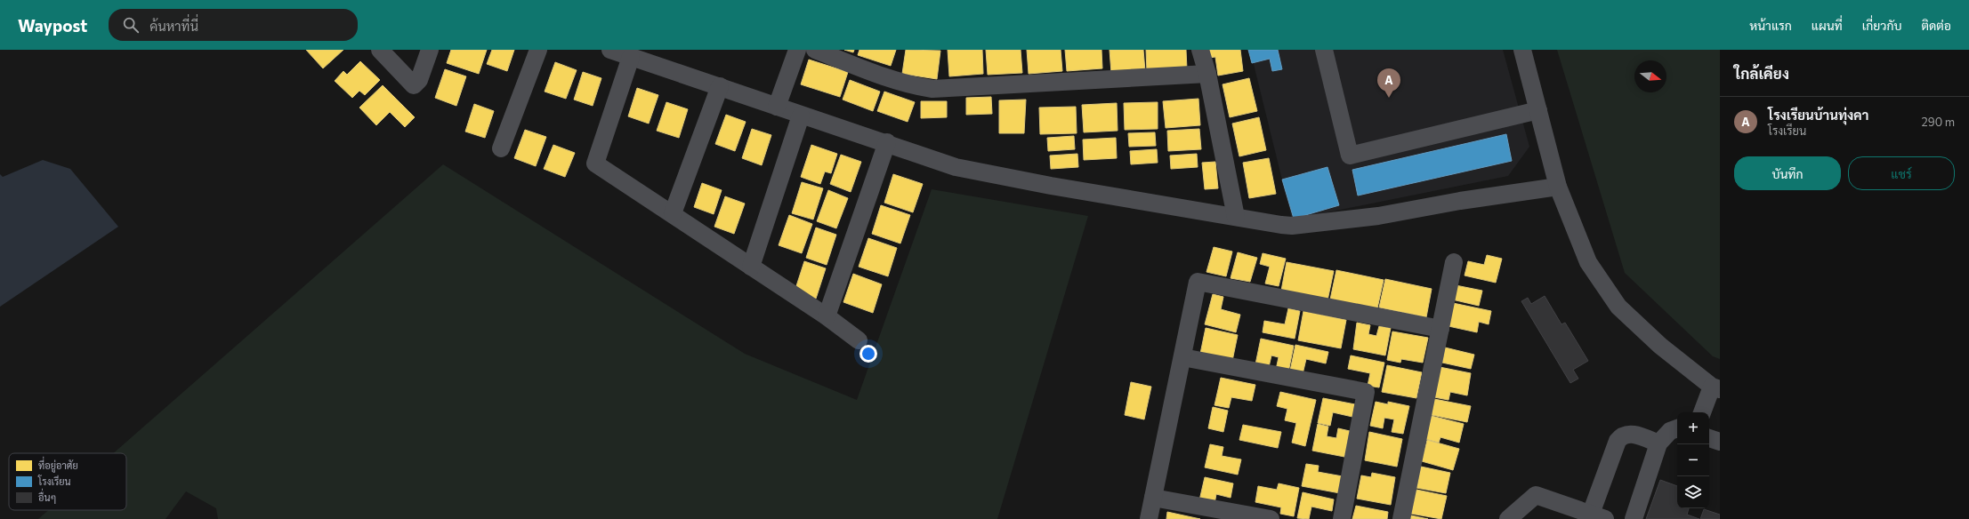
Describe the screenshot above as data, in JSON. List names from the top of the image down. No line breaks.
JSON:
{"legend":["ที่อยู่อาศัย","โรงเรียน","อื่นๆ"],"north":"right","page":{"header":"Waypost","search":"ค้นหาที่นี่","nav":["หน้าแรก","แผนที่","เกี่ยวกับ","ติดต่อ"],"heading":"ใกล้เคียง","pins":"A","list":[{"mark":"A","name":"โรงเรียนบ้านทุ่งคา","note":"โรงเรียน","value":"290 m"}],"buttons":["บันทึก","แชร์"],"map_buttons":["+","−"]}}
